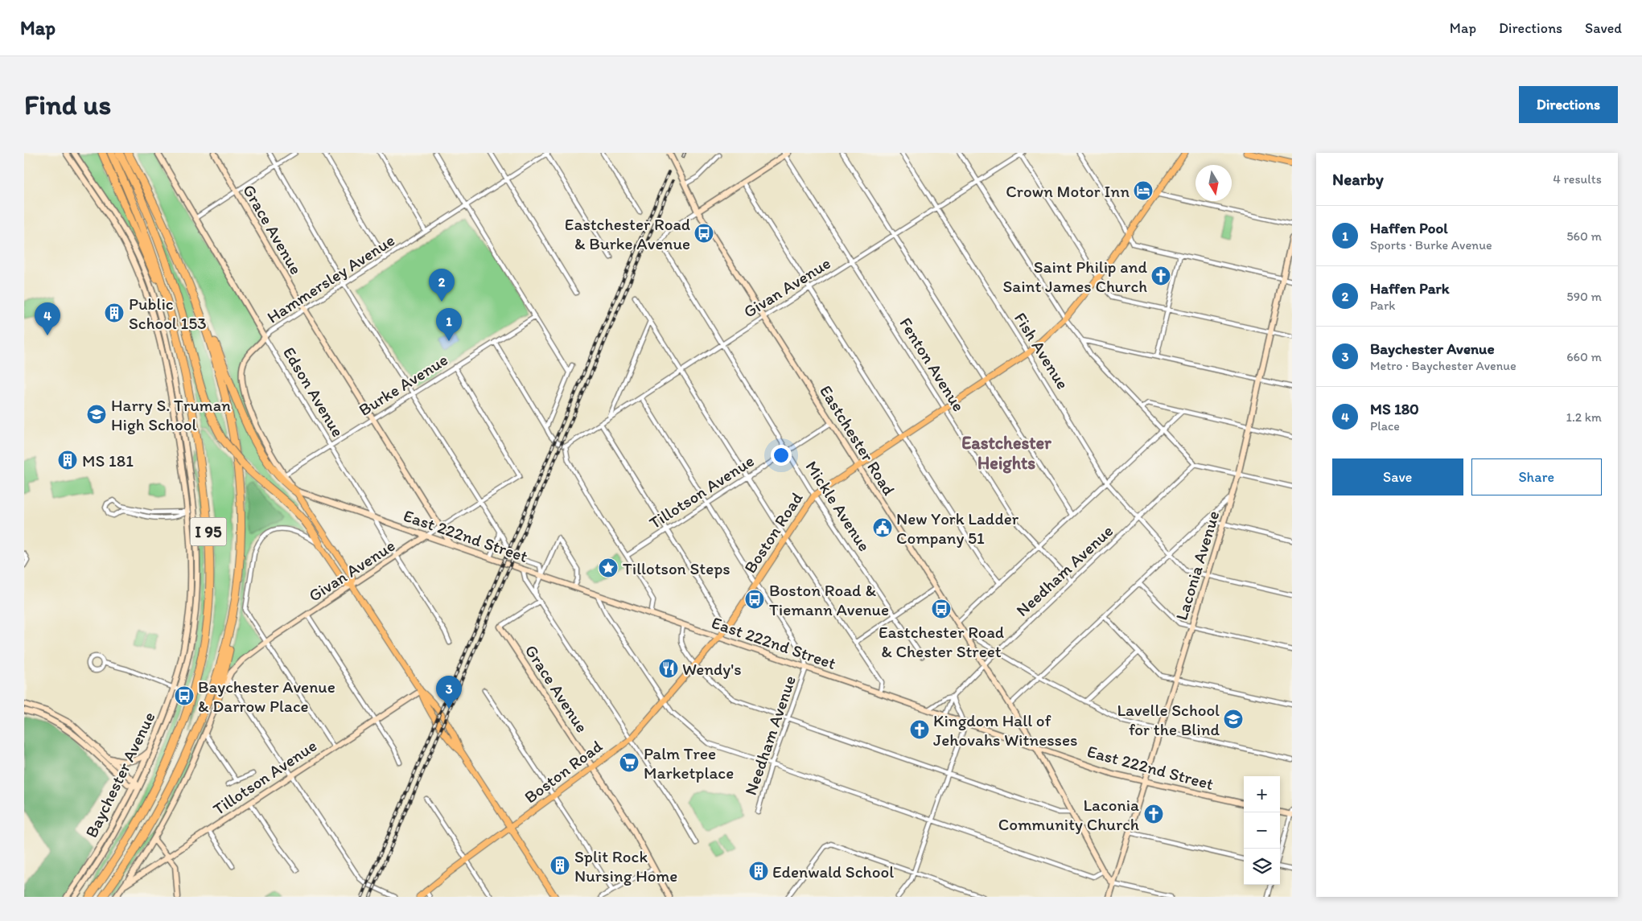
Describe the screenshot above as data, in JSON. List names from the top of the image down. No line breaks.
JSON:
{"streets":{"highway":["I 95"],"main road":["Boston Road"],"street":["Grace Avenue","Hammersley Avenue","Givan Avenue","Fish Avenue","Fenton Avenue","Burke Avenue","Edson Avenue","Eastchester Road","Tillotson Avenue","Mickle Avenue","East 222nd Street","Laconia Avenue","Needham Avenue","Baychester Avenue"]},"crossings":[["Grace Avenue","Hammersley Avenue"],["Grace Avenue","Givan Avenue"],["Grace Avenue","Burke Avenue"],["Grace Avenue","Boston Road"],["Grace Avenue","East 222nd Street"],["Hammersley Avenue","Burke Avenue"],["Hammersley Avenue","Edson Avenue"],["Hammersley Avenue","East 222nd Street"],["Givan Avenue","Fish Avenue"],["Givan Avenue","Fenton Avenue"],["Givan Avenue","Burke Avenue"],["Givan Avenue","Edson Avenue"],["Givan Avenue","Eastchester Road"],["Givan Avenue","Tillotson Avenue"],["Givan Avenue","Mickle Avenue"],["Givan Avenue","East 222nd Street"],["Fish Avenue","Boston Road"],["Fish Avenue","Laconia Avenue"],["Fish Avenue","Needham Avenue"],["Fenton Avenue","Boston Road"],["Fenton Avenue","Needham Avenue"],["Burke Avenue","Edson Avenue"],["Edson Avenue","East 222nd Street"],["Eastchester Road","Tillotson Avenue"],["Eastchester Road","Mickle Avenue"],["Eastchester Road","Boston Road"],["Eastchester Road","East 222nd Street"],["Eastchester Road","Laconia Avenue"],["Eastchester Road","Needham Avenue"],["Tillotson Avenue","Mickle Avenue"],["Mickle Avenue","Boston Road"],["Boston Road","East 222nd Street"],["East 222nd Street","Laconia Avenue"],["East 222nd Street","Needham Avenue"]],"districts":["Eastchester Heights"],"places":{"hotel":["Crown Motor Inn"],"bus stop":["Eastchester Road & Burke Avenue","Boston Road & Tiemann Avenue","Eastchester Road & Chester Street","Baychester Avenue & Darrow Place"],"church":["Saint Philip and Saint James Church","Kingdom Hall of Jehovahs Witnesses","Laconia Community Church"],"building":["Public School 153","MS 181","Split Rock Nursing Home","Edenwald School"],"school or university":["Harry S. Truman High School","Lavelle School for the Blind"],"public building":["New York Ladder Company 51"],"place":["Tillotson Steps"],"restaurant":["Wendy's"],"supermarket":["Palm Tree Marketplace"]},"north":"bottom","page":{"header":"Map","nav":["Map","Directions","Saved"],"buttons":["Directions",["Save","Share"]],"title":"Find us","heading":["Nearby","4 results"],"list":[{"mark":"1","name":"Haffen Pool","note":"Sports · Burke Avenue","value":"560 m"},{"mark":"2","name":"Haffen Park","note":"Park","value":"590 m"},{"mark":"3","name":"Baychester Avenue","note":"Metro · Baychester Avenue","value":"660 m"},{"mark":"4","name":"MS 180","note":"Place","value":"1.2 km"}],"pins":["2","4","1","3"],"map_buttons":["+","−"]}}
